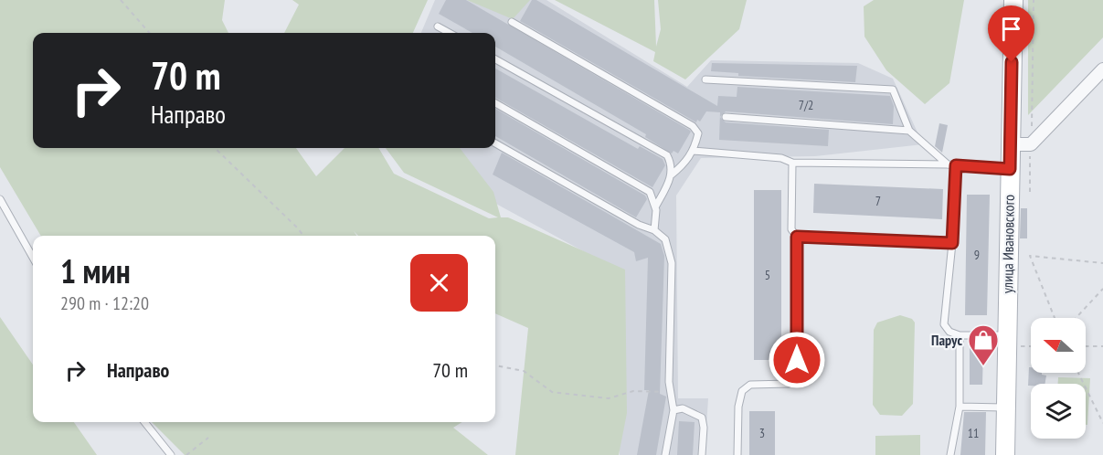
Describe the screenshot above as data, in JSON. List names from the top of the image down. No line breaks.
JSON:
{"streets":{"main road":["улица Ивановского"]},"places":{"shop":["Парус"]},"house_numbers":["7/2","7","9","5","3","11"],"north":"left","page":{"turn":["70 m","Направо"],"heading":["1 мин","290 m · 12:20"],"list":[{"name":"Направо","value":"70 m"}]}}
